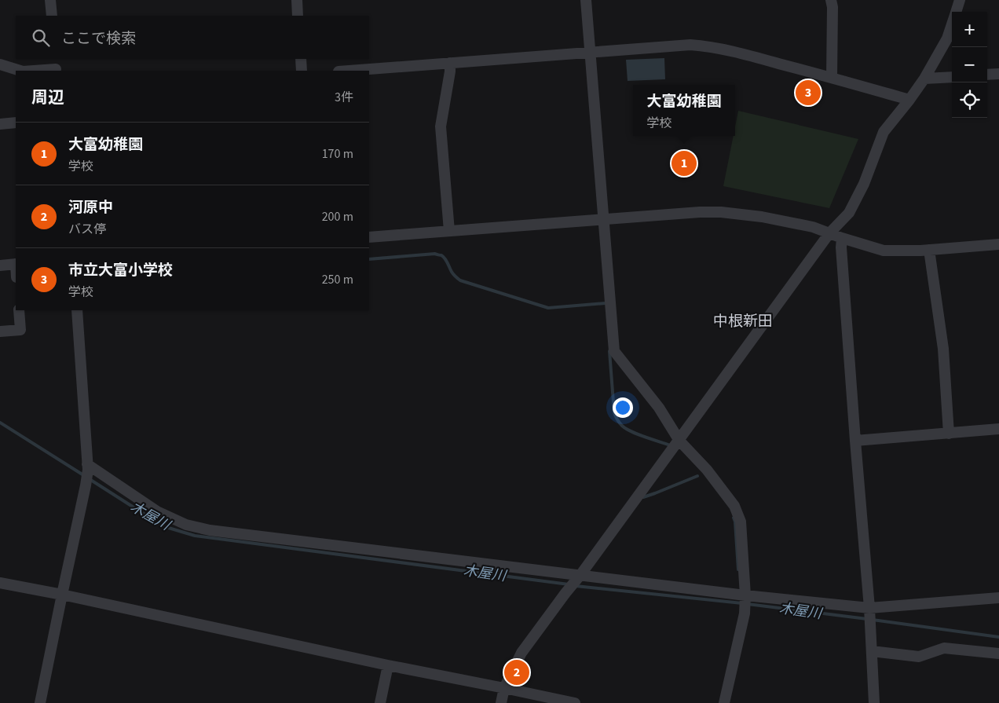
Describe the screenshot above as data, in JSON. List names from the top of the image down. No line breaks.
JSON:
{"districts":["中根新田"],"water":["木屋川"],"page":{"map_buttons":["+","−"],"search":"ここで検索","heading":["周辺","3件"],"pins":["3","1","2"],"popup":["大富幼稚園","学校"],"list":[{"mark":"1","name":"大富幼稚園","note":"学校","value":"170 m"},{"mark":"2","name":"河原中","note":"バス停","value":"200 m"},{"mark":"3","name":"市立大富小学校","note":"学校","value":"250 m"}]}}
